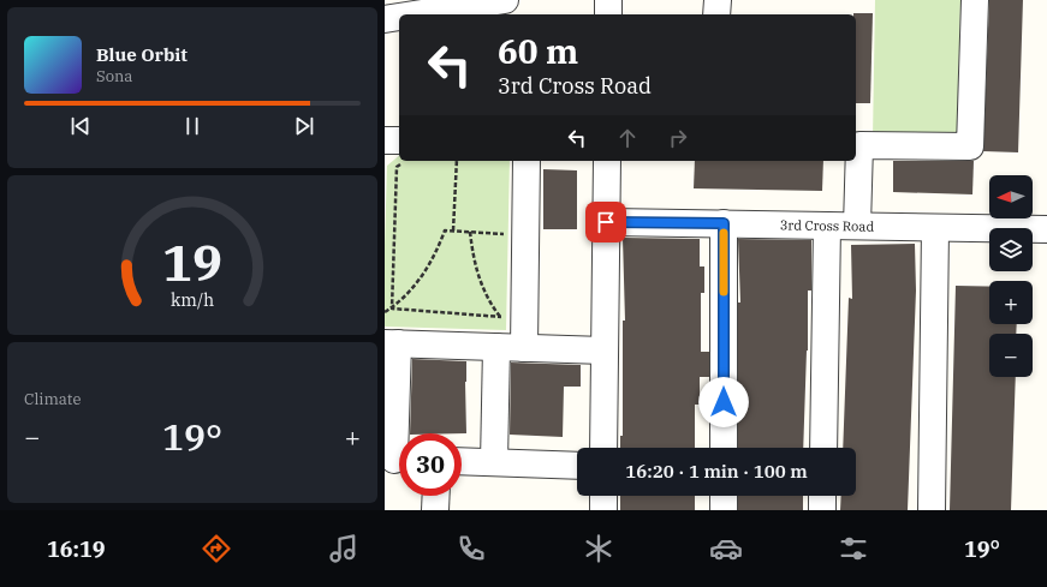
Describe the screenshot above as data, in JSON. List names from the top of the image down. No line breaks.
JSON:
{"streets":{"street":["3rd Cross Road"]},"north":"left","page":{"turn":["60 m","3rd Cross Road"],"song":["Blue Orbit","Sona"],"map_buttons":["+","−"],"tile":"Climate","heat":["−","19°","+"],"limit":"30","trip":"16:20 · 1 min · 100 m","tabs":["16:19","19°"],"gauge":["19","km/h"]}}
